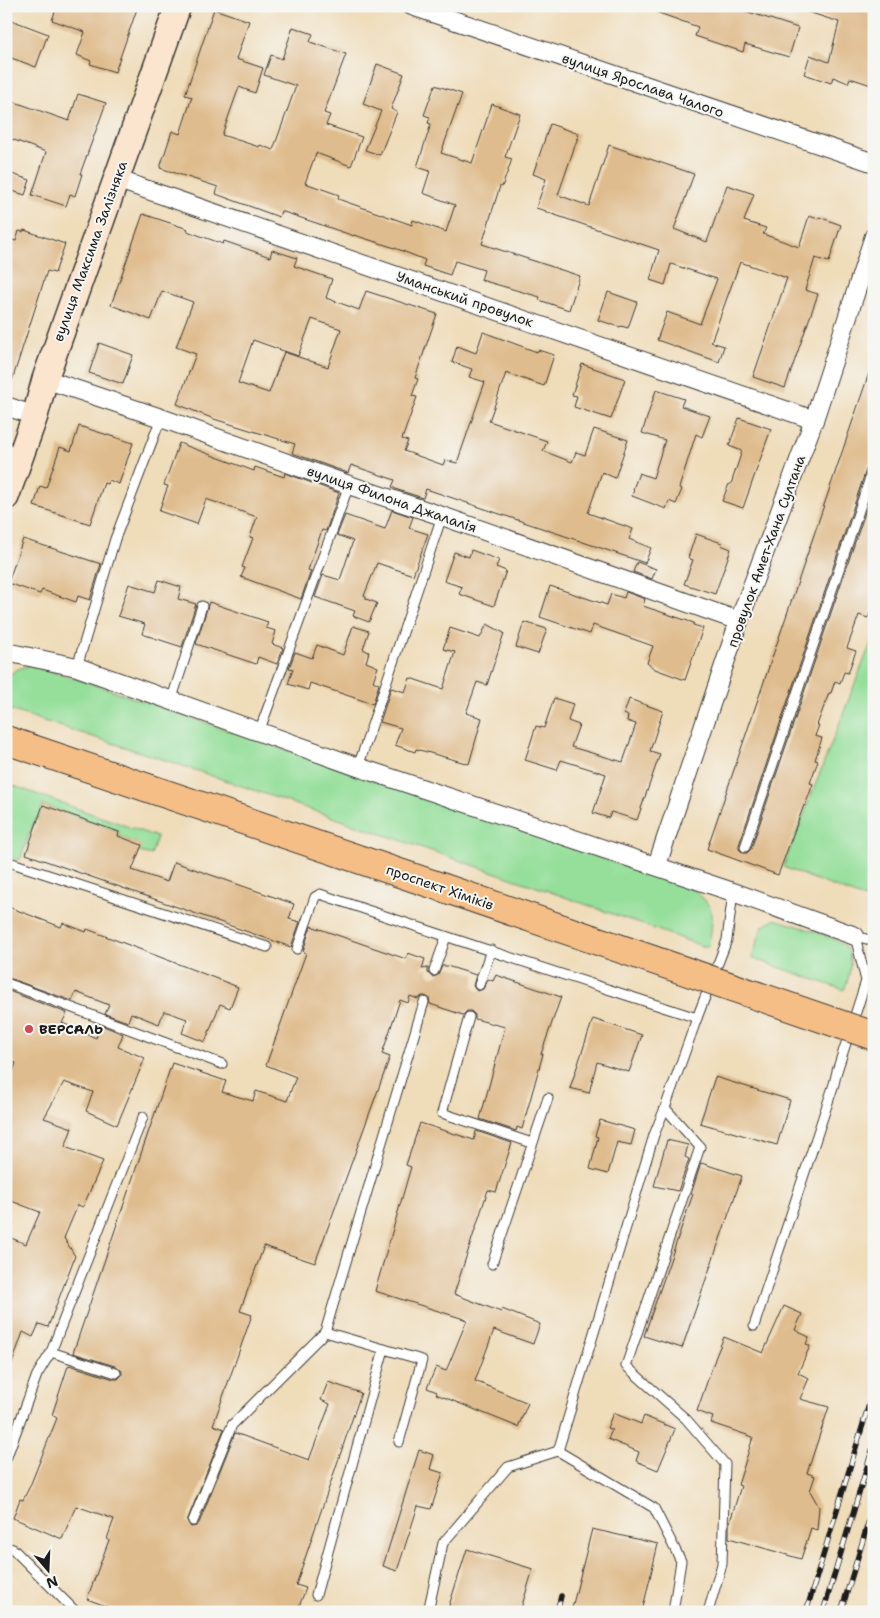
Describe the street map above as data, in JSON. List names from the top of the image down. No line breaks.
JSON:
{"streets":{"main road":["проспект Хіміків"],"street":["вулиця Ярослава Чалого","вулиця Максима Залізняка","Уманський провулок","вулиця Филона Джалалія","провулок Амет-Хана Султана"]},"crossings":[["вулиця Максима Залізняка","Уманський провулок"],["вулиця Максима Залізняка","вулиця Филона Джалалія"],["Уманський провулок","провулок Амет-Хана Султана"],["вулиця Филона Джалалія","провулок Амет-Хана Султана"]],"places":["ВЕРСАЛЬ"],"north":"bottom"}
